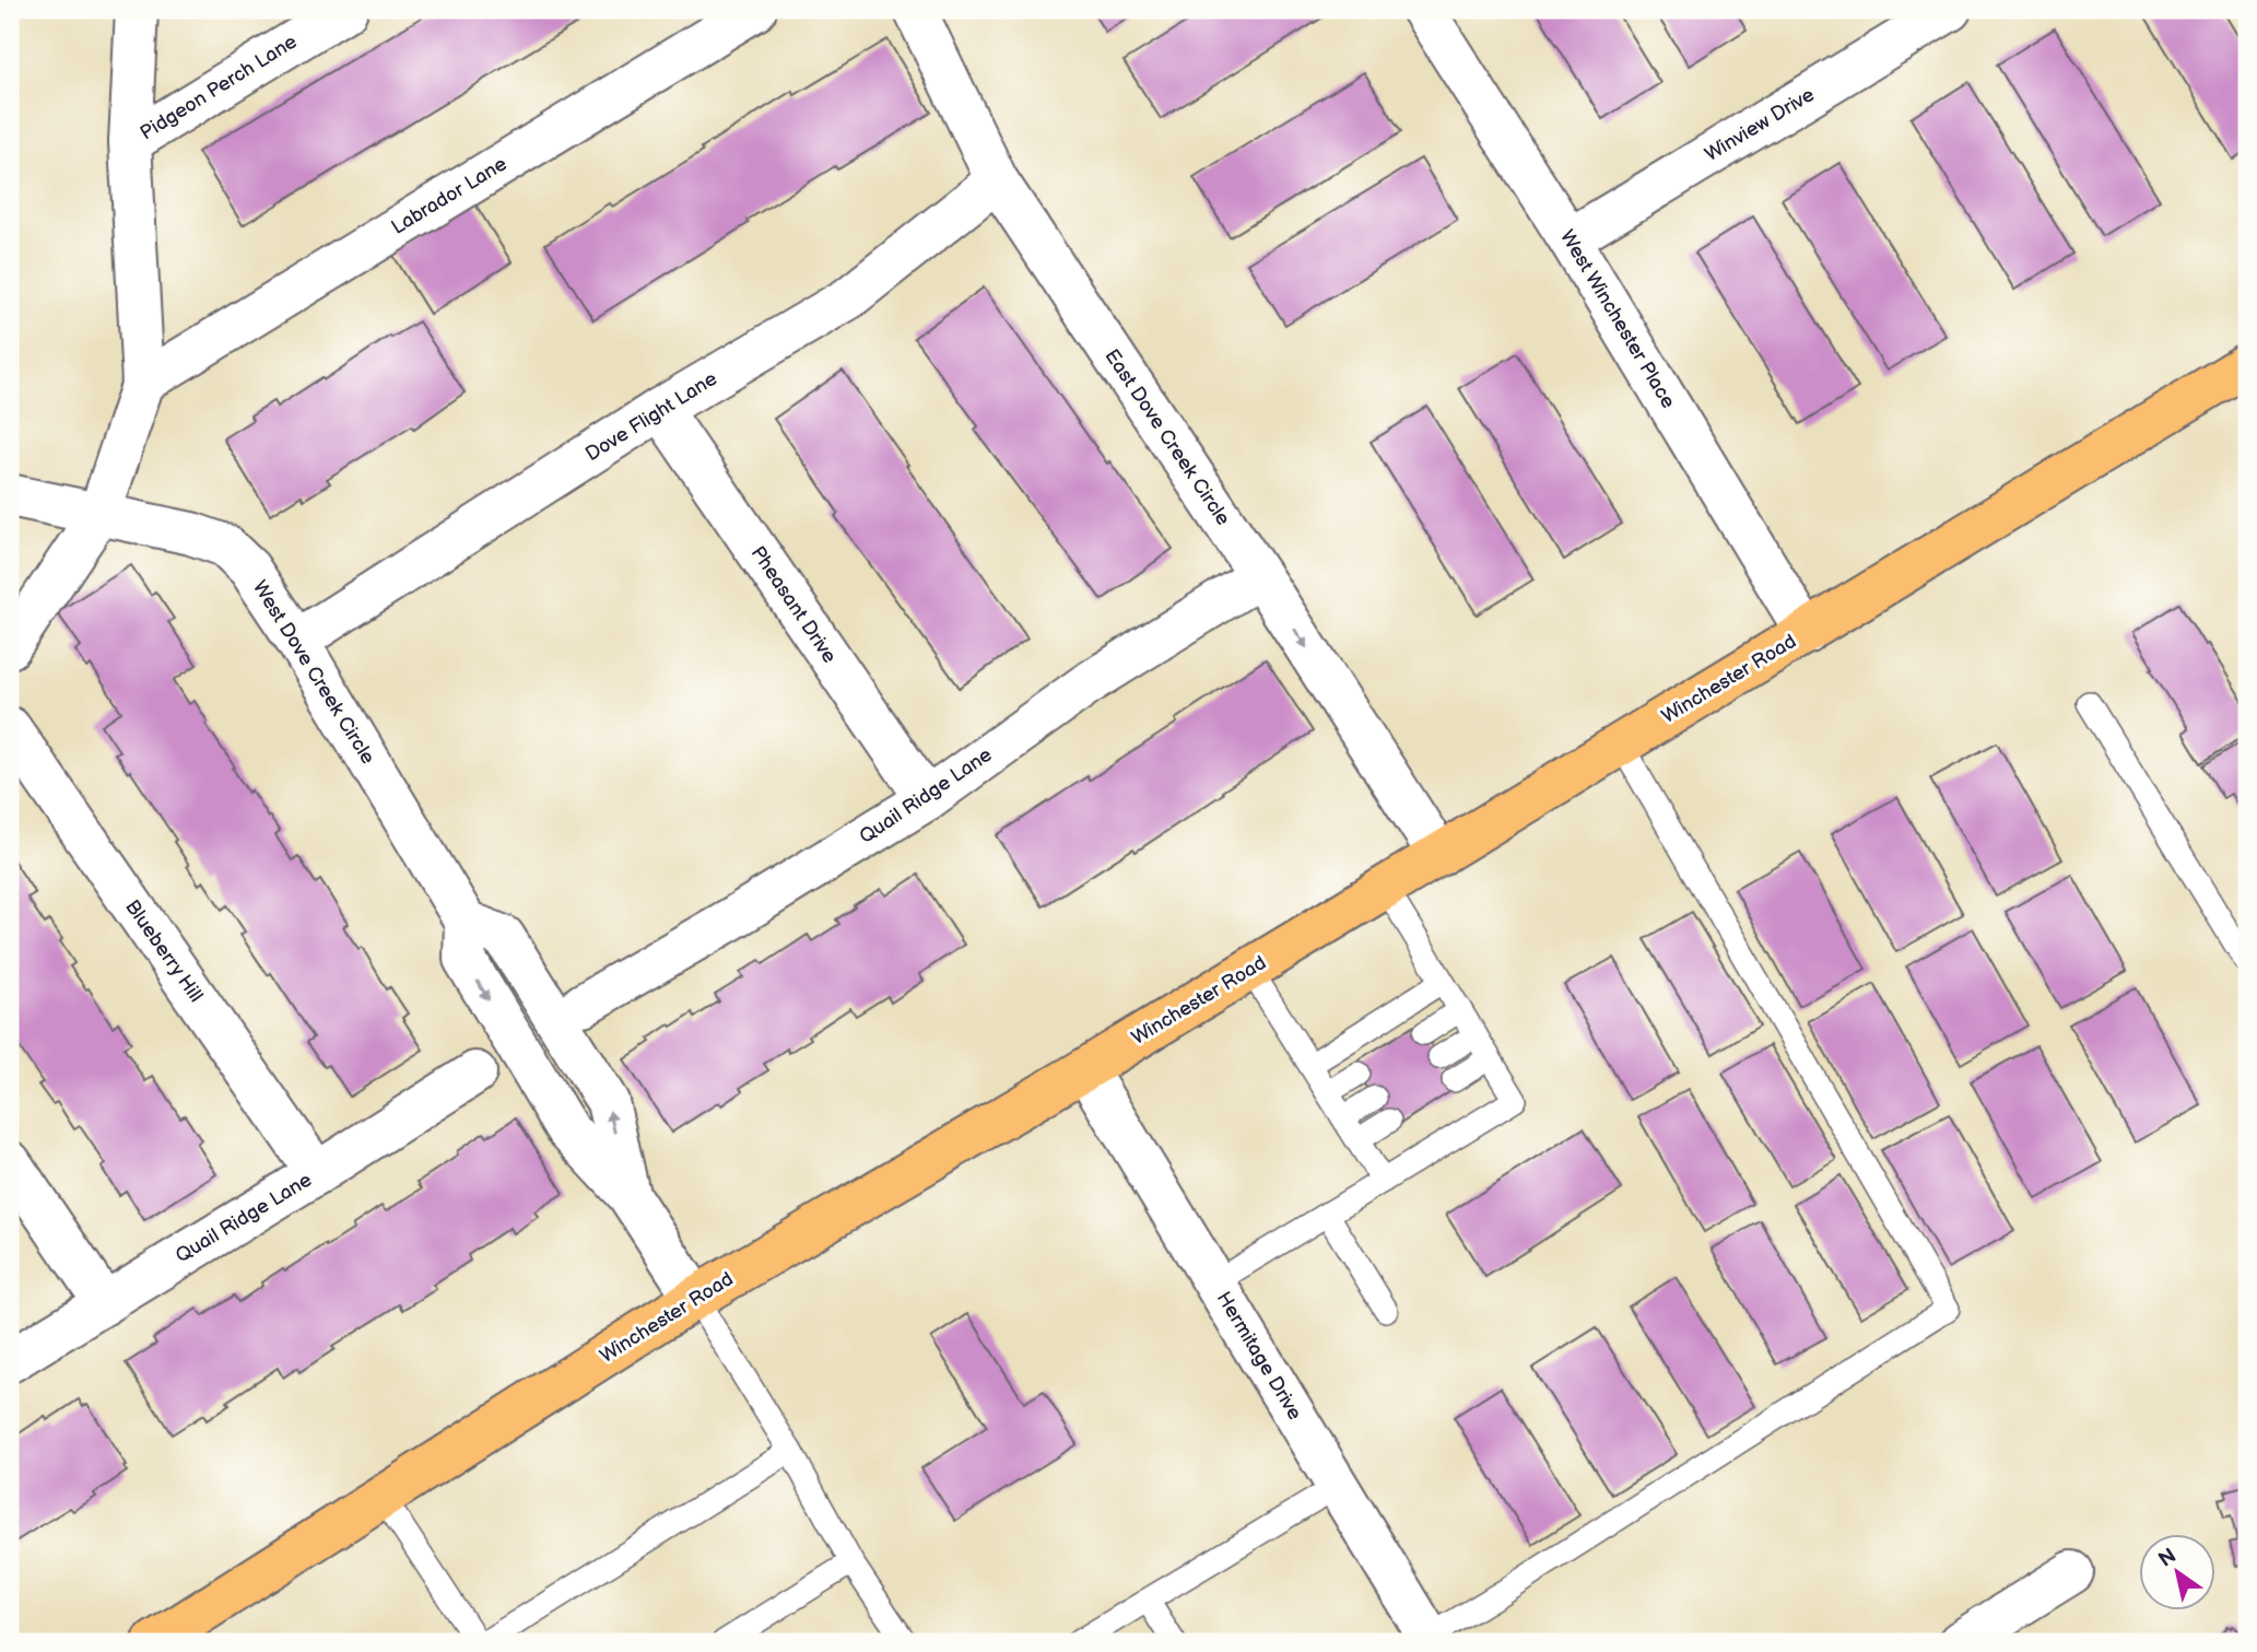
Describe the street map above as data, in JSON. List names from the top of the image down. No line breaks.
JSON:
{"streets":{"main road":["Winchester Road"],"street":["Pidgeon Perch Lane","Winview Drive","Labrador Lane","West Winchester Place","Dove Flight Lane","East Dove Creek Circle","Pheasant Drive","West Dove Creek Circle","Quail Ridge Lane","Blueberry Hill","Hermitage Drive"]},"crossings":[["Winview Drive","West Winchester Place"],["West Winchester Place","Winchester Road"],["Dove Flight Lane","East Dove Creek Circle"],["Dove Flight Lane","Pheasant Drive"],["Dove Flight Lane","West Dove Creek Circle"],["East Dove Creek Circle","Winchester Road"],["East Dove Creek Circle","Quail Ridge Lane"],["Pheasant Drive","Quail Ridge Lane"],["Winchester Road","Hermitage Drive"],["Quail Ridge Lane","Blueberry Hill"]],"north":"top left"}
